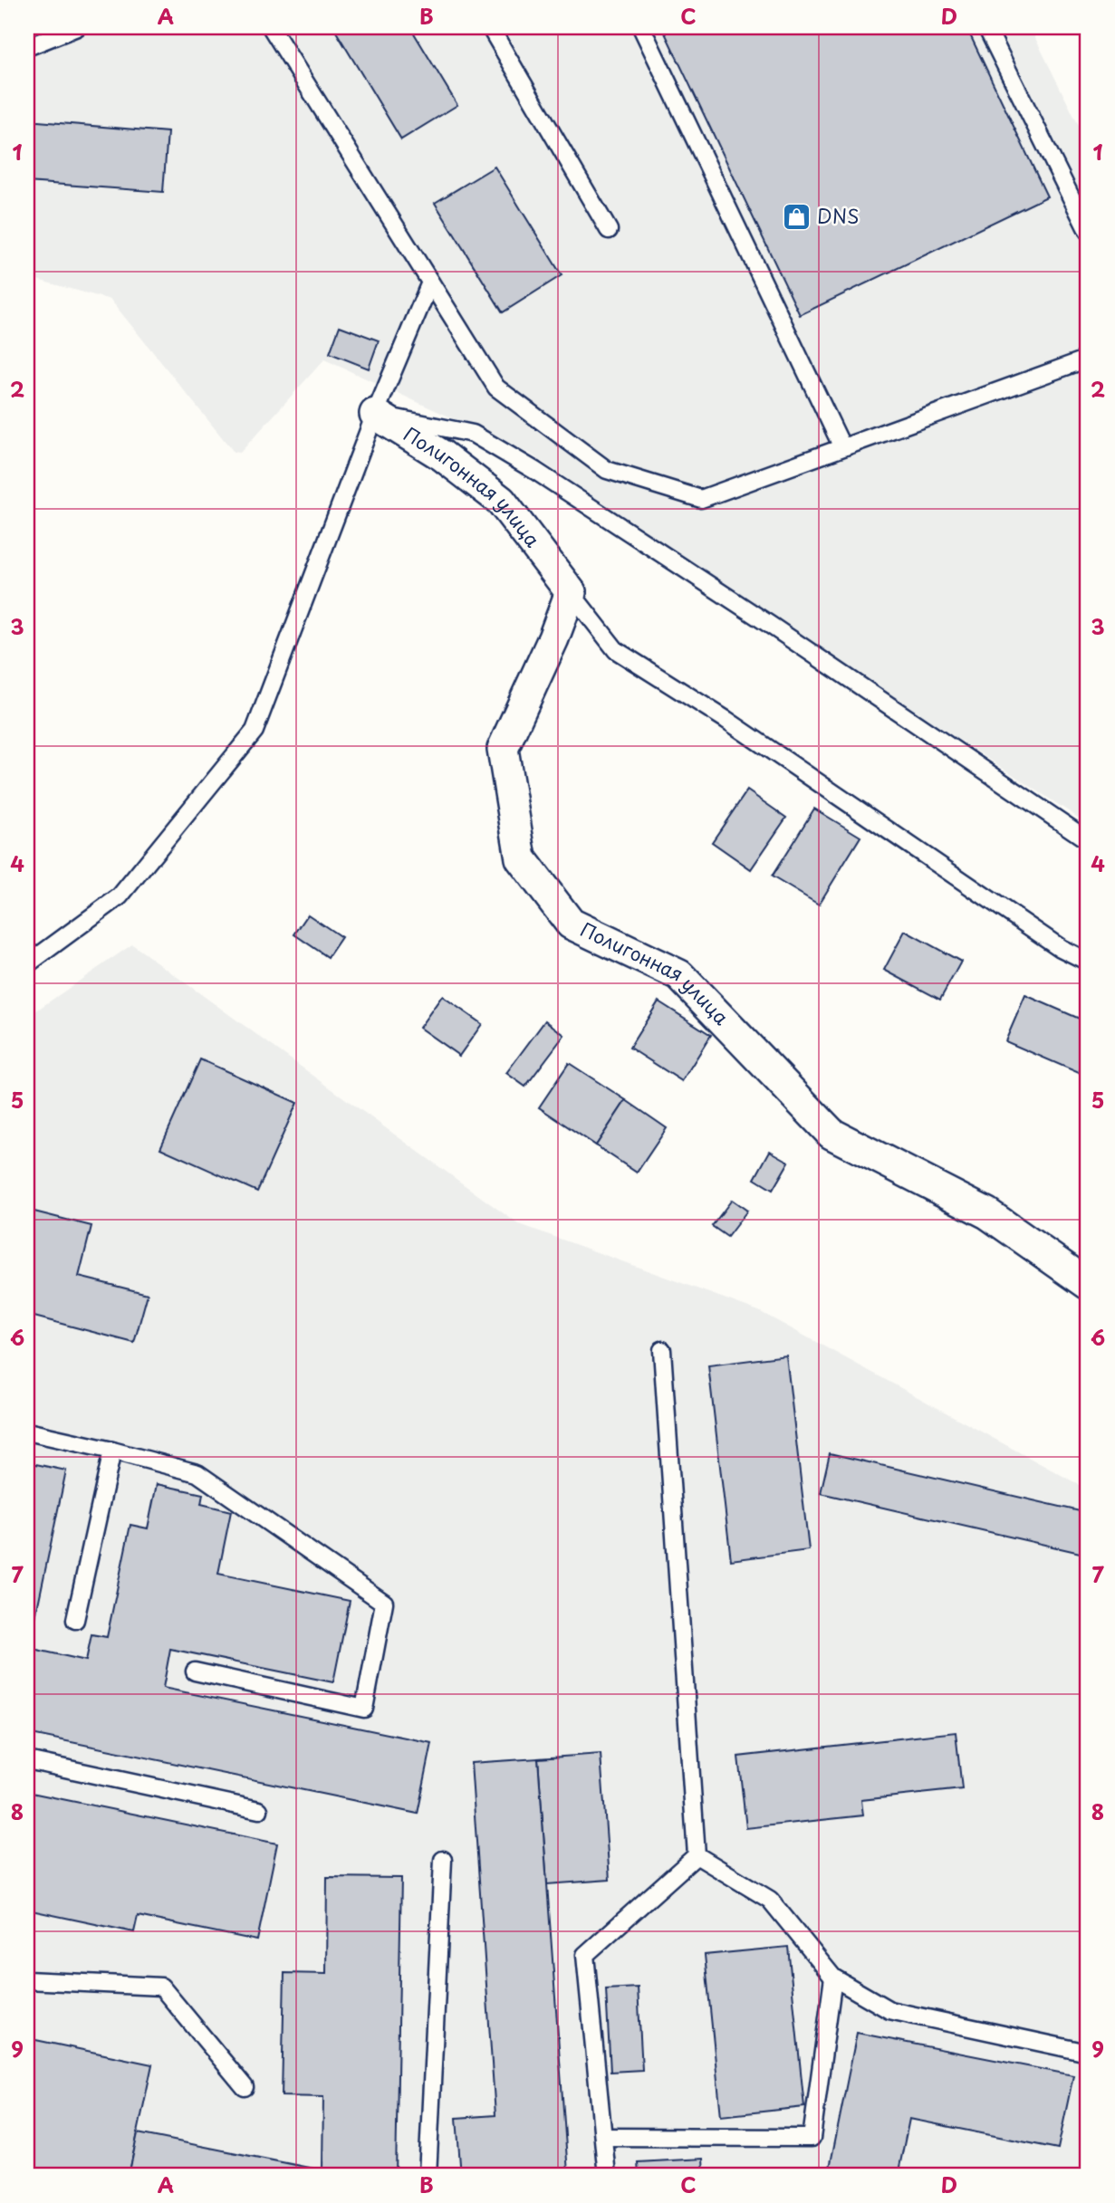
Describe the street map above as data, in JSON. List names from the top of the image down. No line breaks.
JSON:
{"streets":{"street":["Полигонная улица"]},"places":{"shop":["DNS"]},"grid":{"columns":["A","B","C","D"],"rows":["1","2","3","4","5","6","7","8","9"]}}
